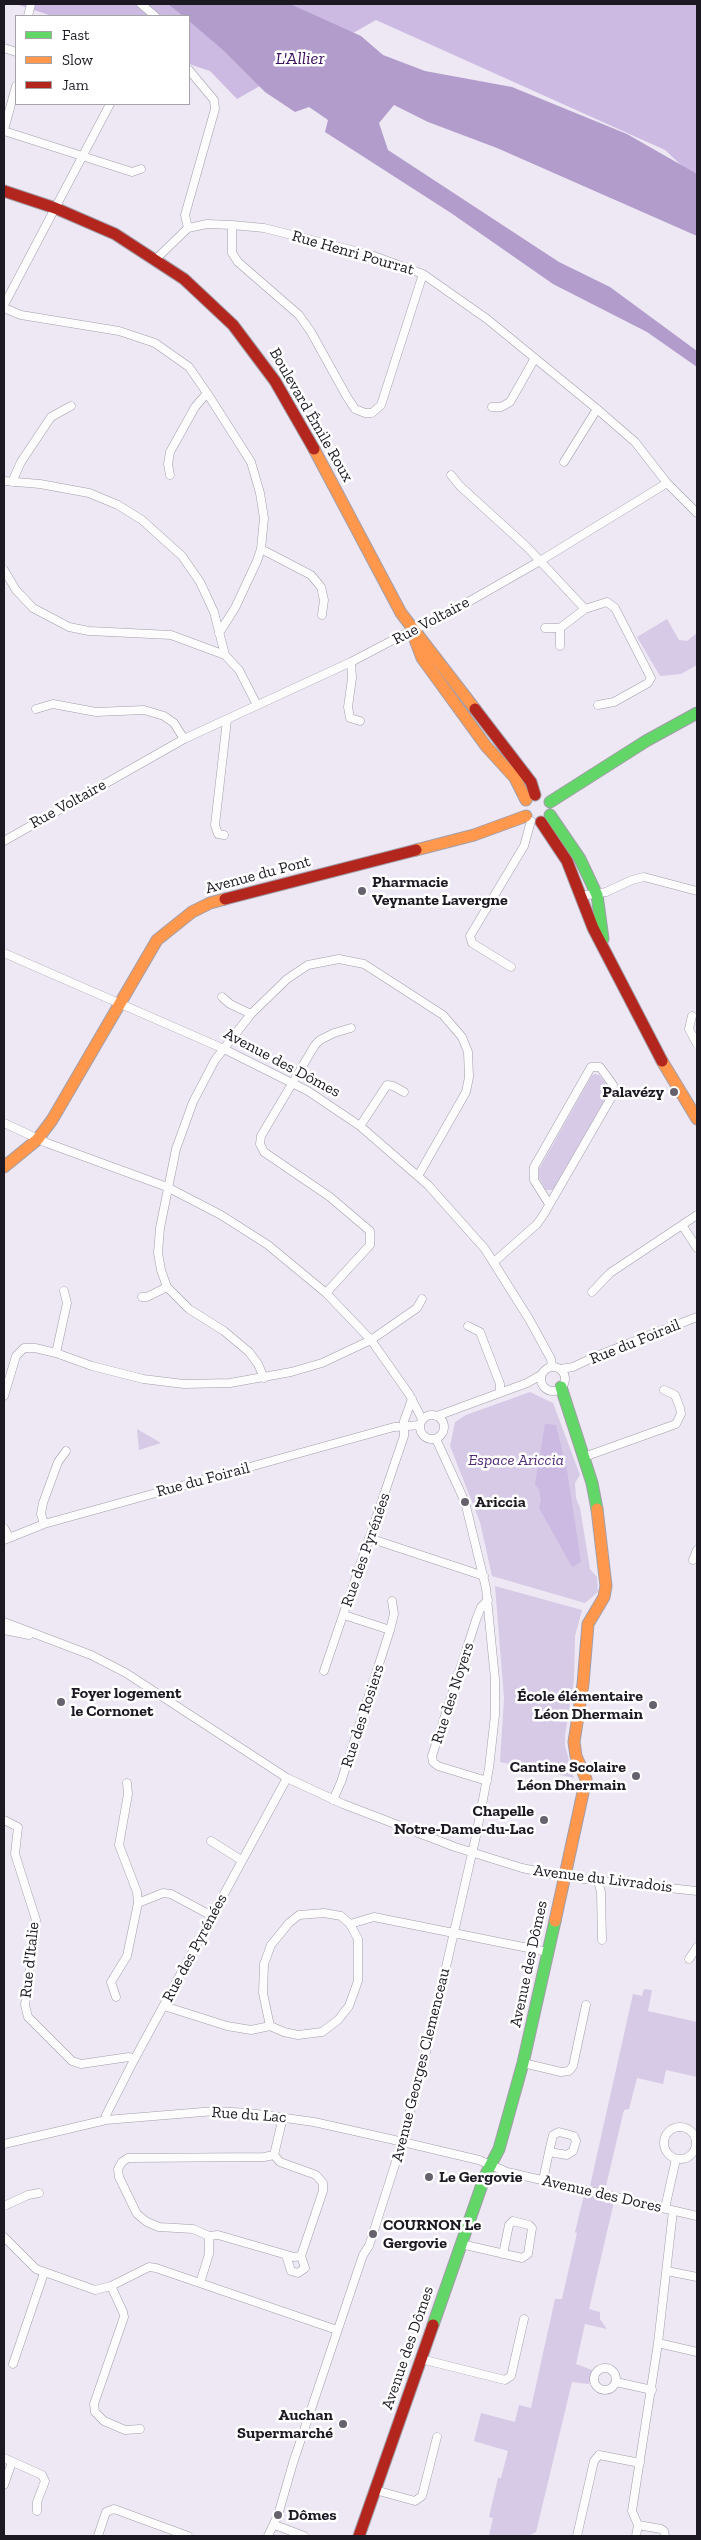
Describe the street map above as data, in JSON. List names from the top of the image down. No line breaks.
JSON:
{"streets":{"street":["Rue Henri Pourrat","Boulevard Émile Roux","Rue Voltaire","Avenue du Pont","Avenue des Dômes","Rue du Foirail","Rue des Pyrénées","Rue des Noyers","Rue des Rosiers","Avenue du Livradois","Rue d'Italie","Avenue Georges Clemenceau","Rue du Lac","Avenue des Dores"]},"crossings":[["Rue Henri Pourrat","Rue Voltaire"],["Boulevard Émile Roux","Rue Voltaire"],["Avenue du Pont","Avenue des Dômes"],["Avenue des Dômes","Rue du Foirail"],["Avenue des Dômes","Avenue du Livradois"],["Avenue des Dômes","Rue du Lac"],["Avenue des Dômes","Avenue des Dores"],["Rue du Foirail","Rue des Pyrénées"],["Rue du Foirail","Avenue Georges Clemenceau"],["Rue des Pyrénées","Avenue du Livradois"],["Rue des Pyrénées","Rue d'Italie"],["Rue des Pyrénées","Rue du Lac"],["Rue des Noyers","Avenue Georges Clemenceau"],["Rue des Rosiers","Avenue du Livradois"],["Avenue du Livradois","Avenue Georges Clemenceau"],["Avenue Georges Clemenceau","Rue du Lac"],["Rue du Lac","Avenue des Dores"]],"water":["L'Allier"],"parks":["Espace Ariccia"],"places":["Pharmacie Veynante Lavergne","Palavézy","Ariccia","Foyer logement le Cornonet","École élémentaire Léon Dhermain","Cantine Scolaire Léon Dhermain","Chapelle Notre-Dame-du-Lac","Le Gergovie","COURNON Le Gergovie","Auchan Supermarché","Dômes"],"legend":["Fast","Slow","Jam"]}
